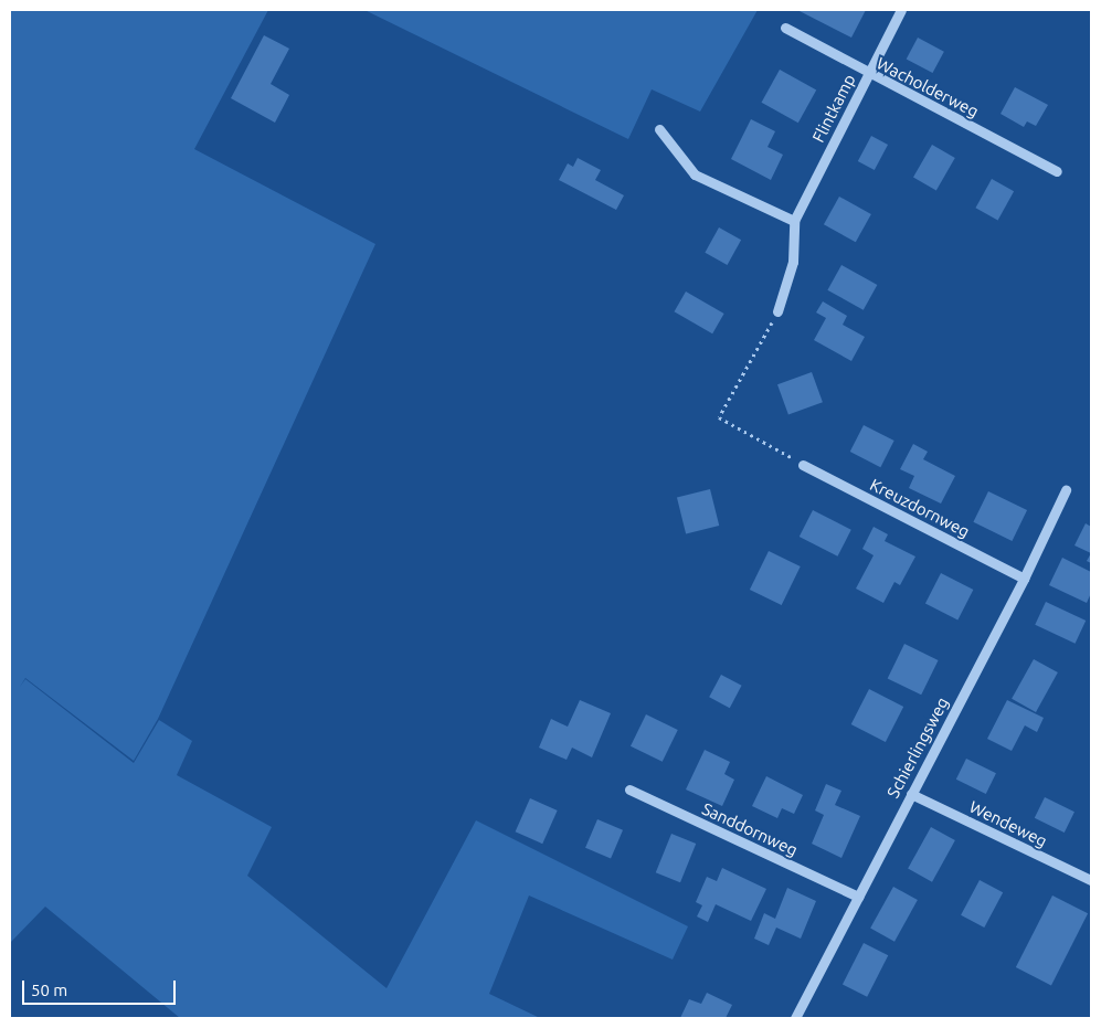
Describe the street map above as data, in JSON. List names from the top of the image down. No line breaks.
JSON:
{"streets":{"street":["Wacholderweg","Flintkamp","Kreuzdornweg","Schierlingsweg","Wendeweg","Sanddornweg"]},"crossings":[["Wacholderweg","Flintkamp"],["Kreuzdornweg","Schierlingsweg"],["Schierlingsweg","Wendeweg"],["Schierlingsweg","Sanddornweg"]],"scale_bar":"50 m"}
